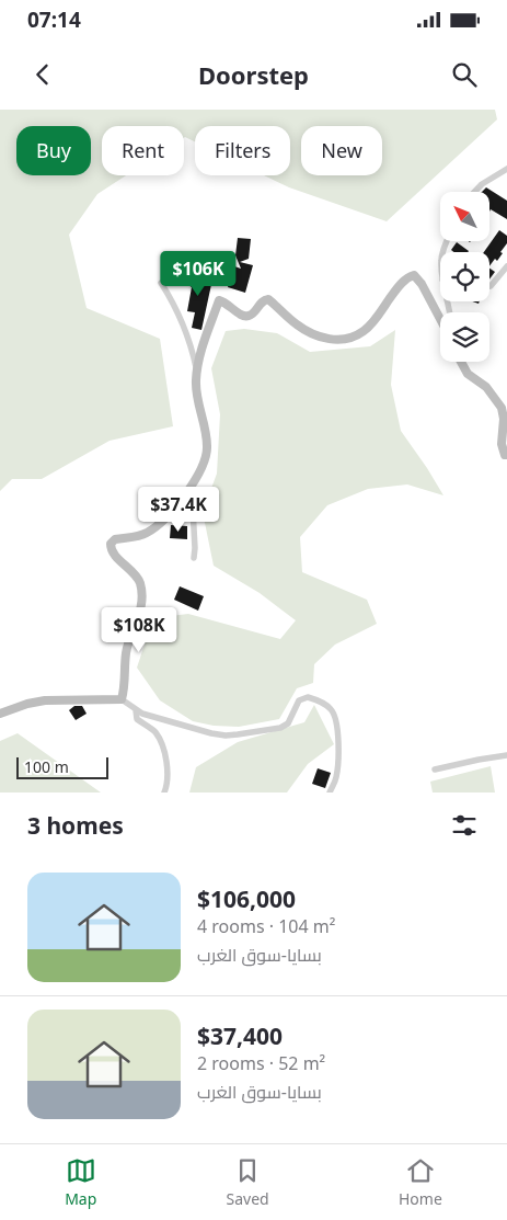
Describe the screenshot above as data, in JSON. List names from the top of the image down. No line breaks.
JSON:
{"scale_bar":"100 m","north":"top left","page":{"status":"07:14","header":"Doorstep","chip":["Buy","Rent","Filters","New"],"price":["$106K","$37.4K","$108K"],"scale":"100 m","heading":"3 homes","list":[{"name":"$106,000","note":"4 rooms · 104 m² · بسايا-سوق الغرب"},{"name":"$37,400","note":"2 rooms · 52 m² · بسايا-سوق الغرب"}],"tabs":["Map","Saved","Home"]}}
